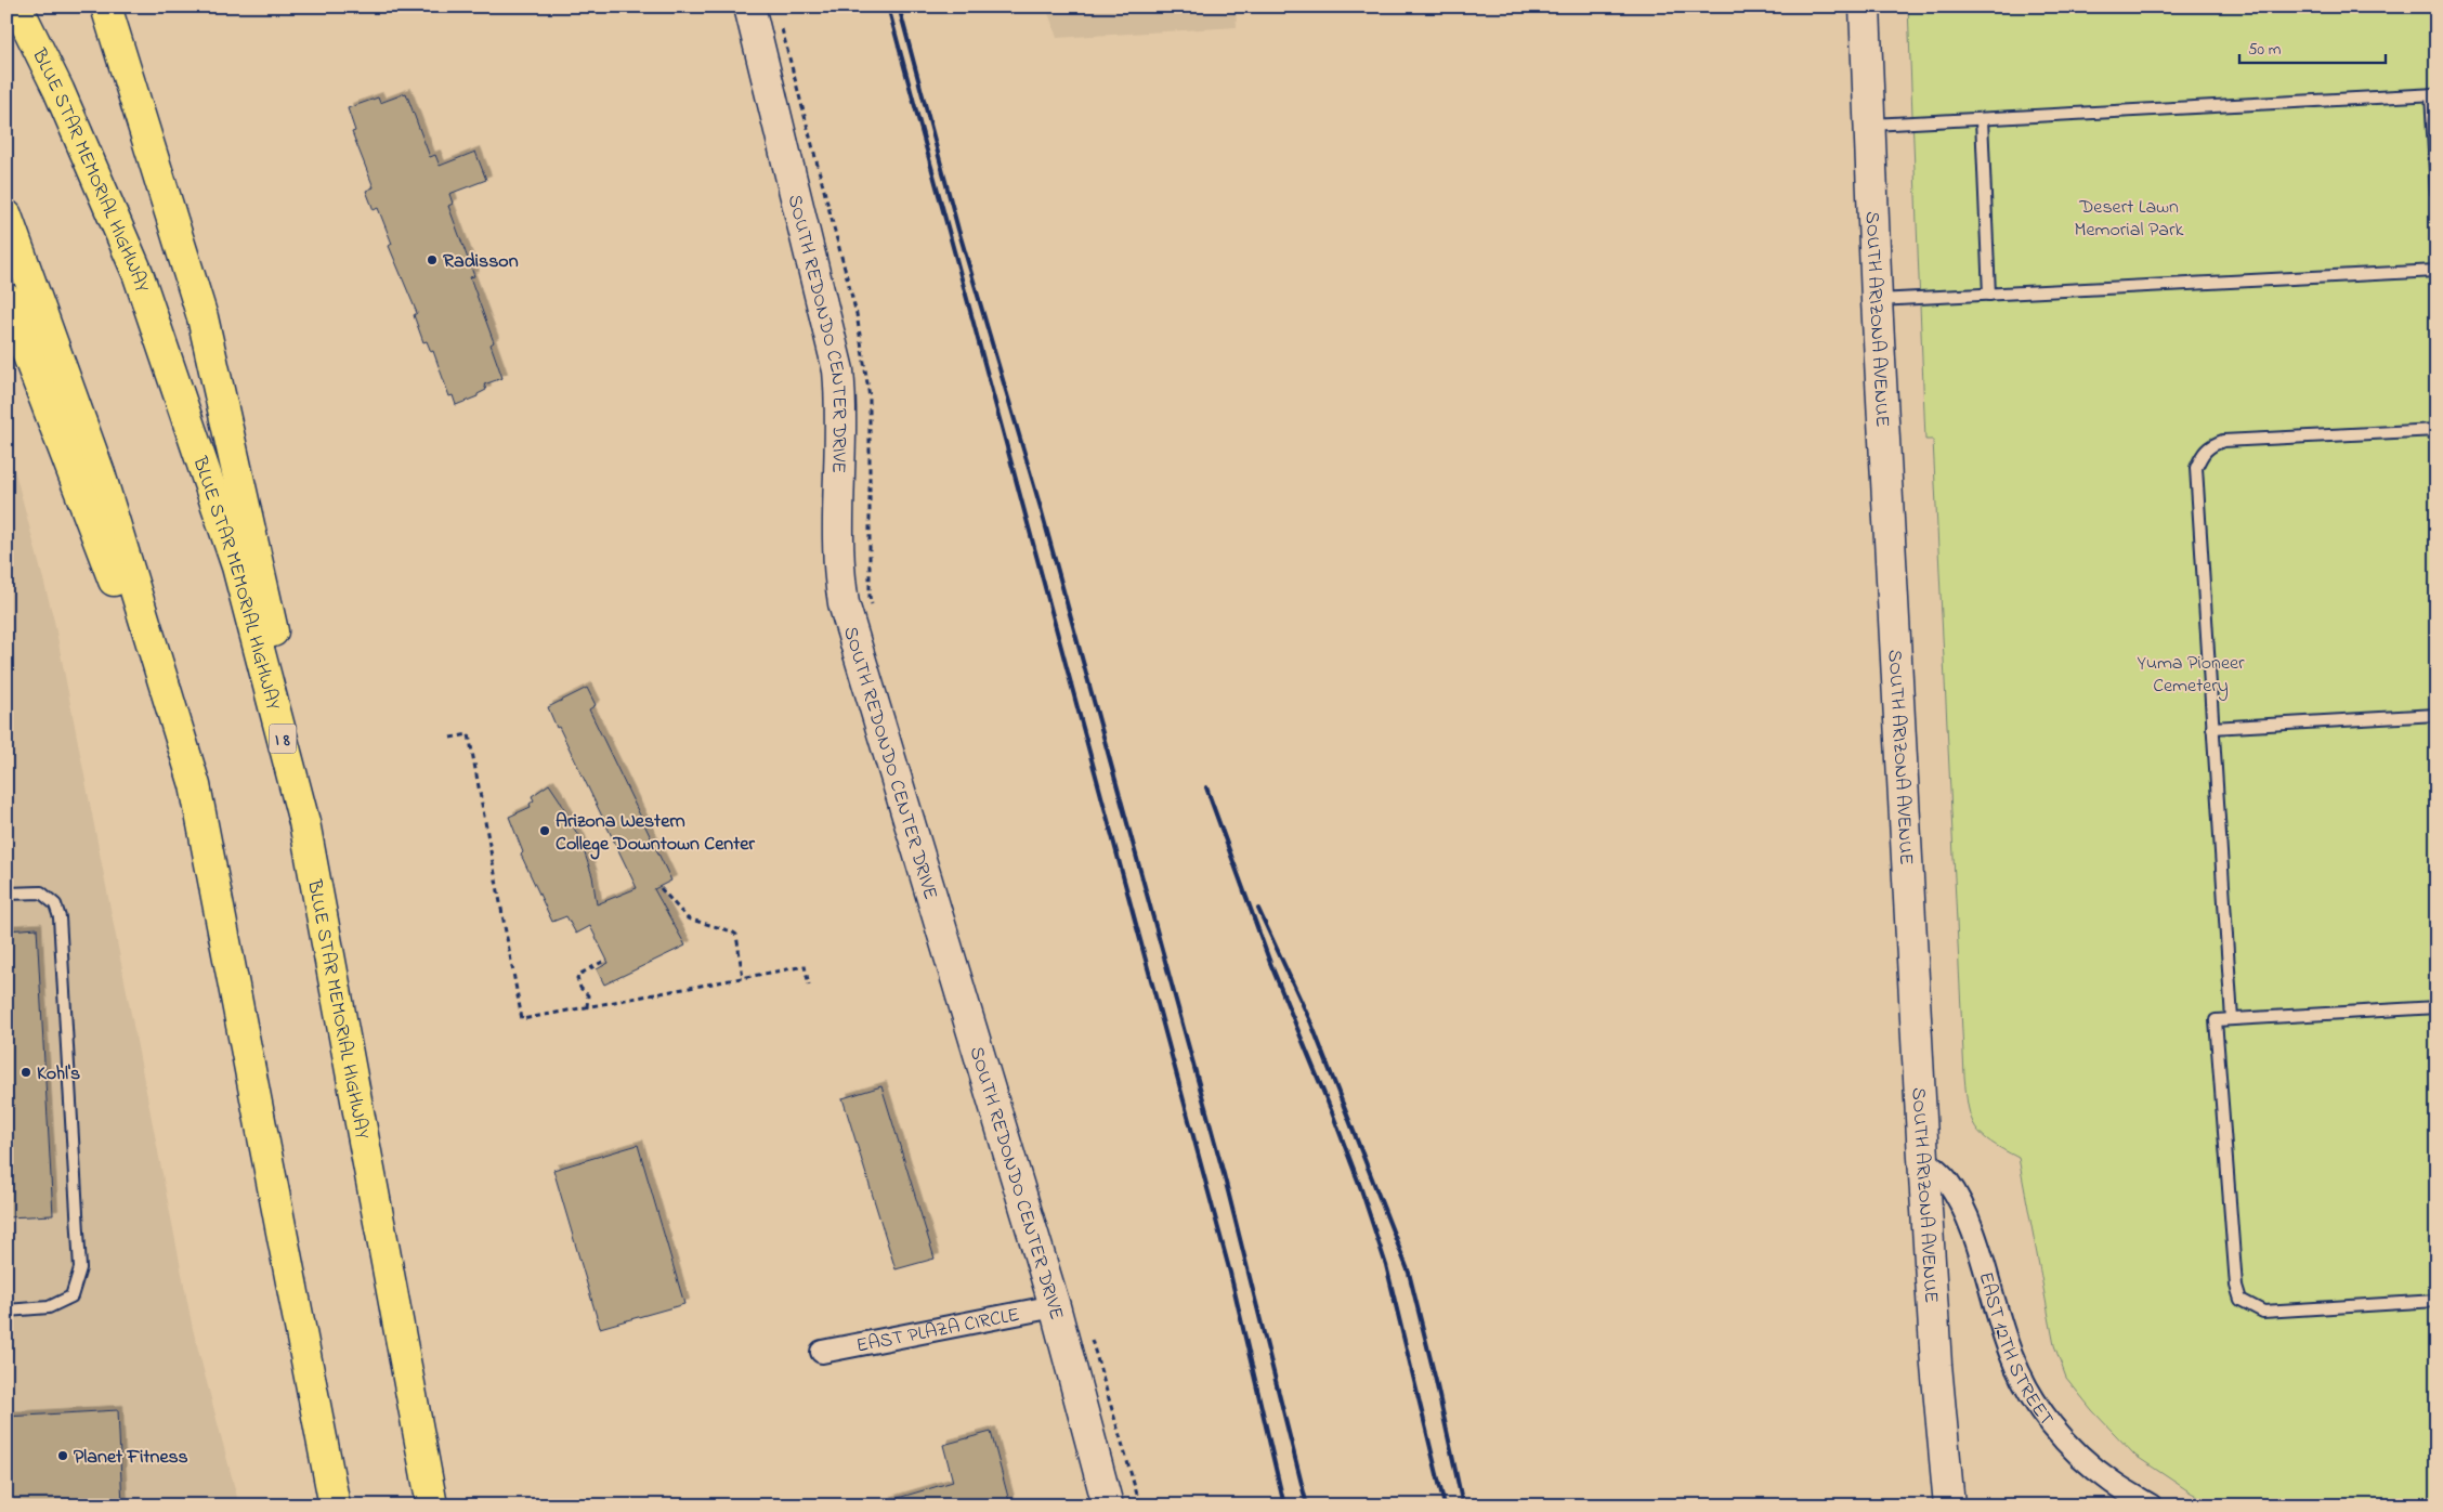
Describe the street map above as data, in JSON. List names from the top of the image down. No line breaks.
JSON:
{"streets":{"highway":["BLUE STAR MEMORIAL HIGHWAY","I 8"],"street":["SOUTH ARIZONA AVENUE","SOUTH REDONDO CENTER DRIVE","EAST PLAZA CIRCLE","EAST 12TH STREET"]},"crossings":[["SOUTH ARIZONA AVENUE","EAST 12TH STREET"],["SOUTH REDONDO CENTER DRIVE","EAST PLAZA CIRCLE"]],"parks":["Desert Lawn Memorial Park","Yuma Pioneer Cemetery"],"places":["Radisson","Arizona Western College Downtown Center","Kohl's","Planet Fitness"],"scale_bar":"50 m"}
